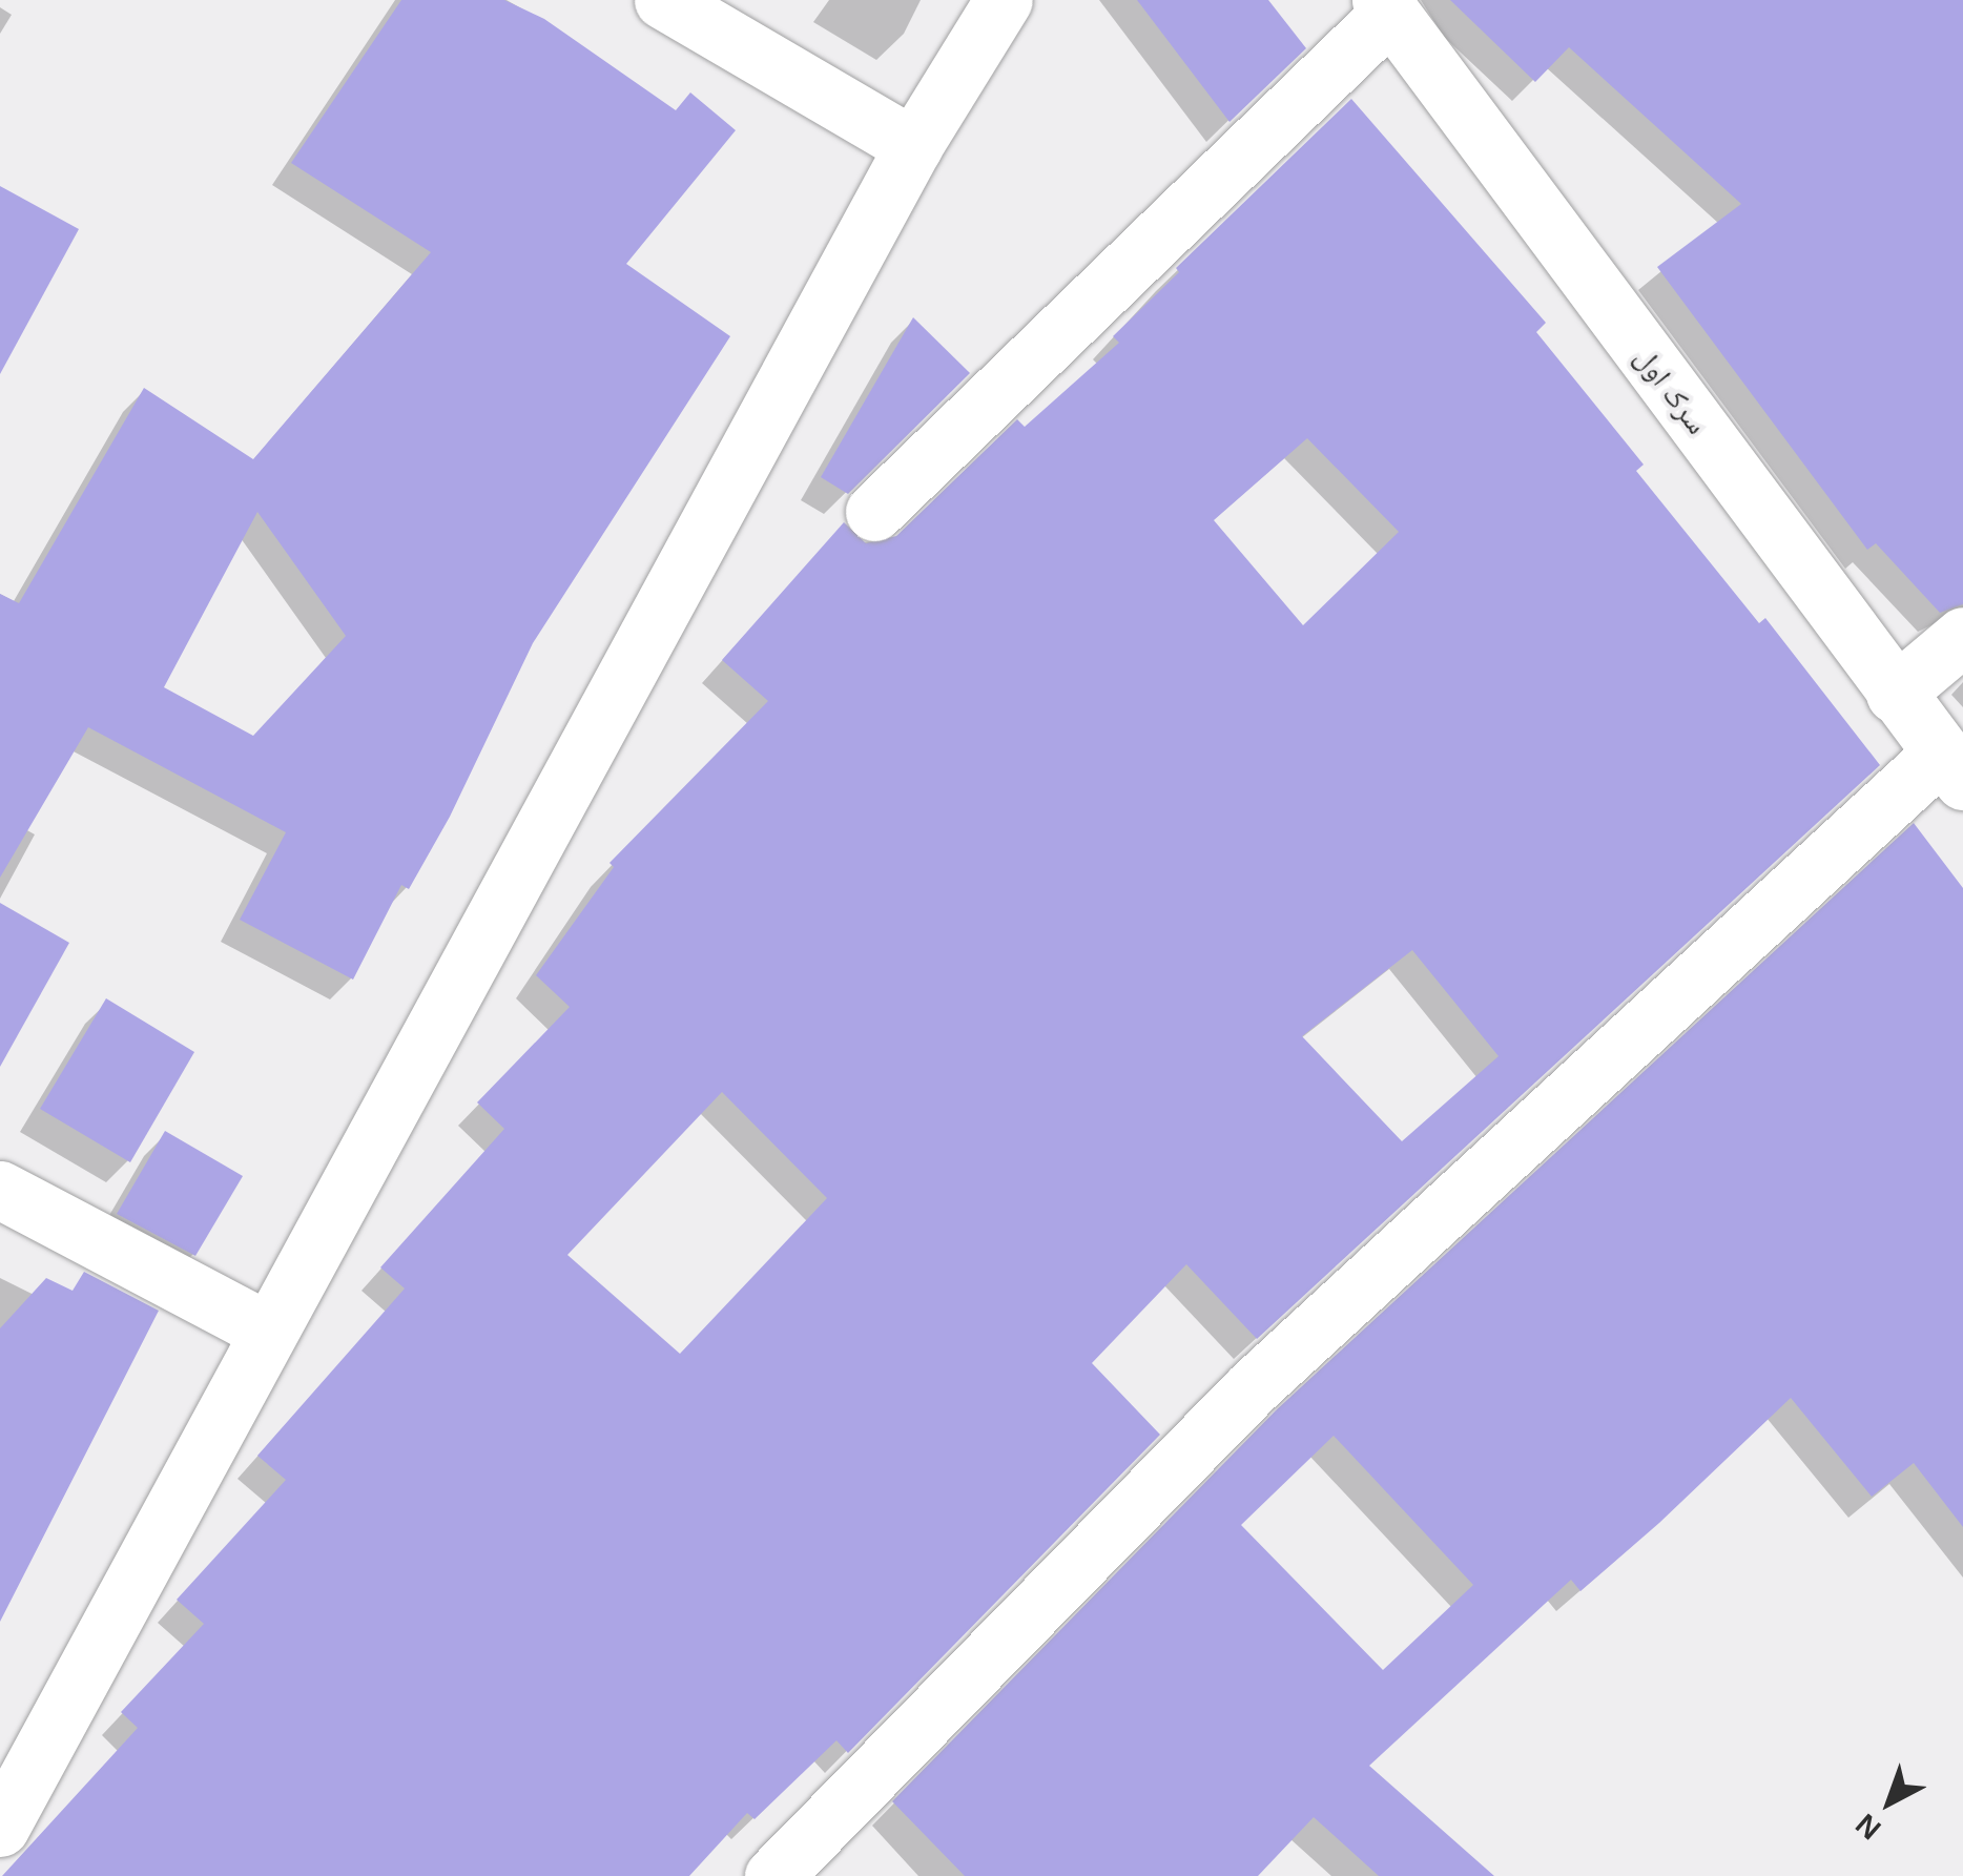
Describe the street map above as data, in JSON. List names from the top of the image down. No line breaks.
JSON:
{"streets":{"street":["سرک اول"]},"north":"bottom left"}
